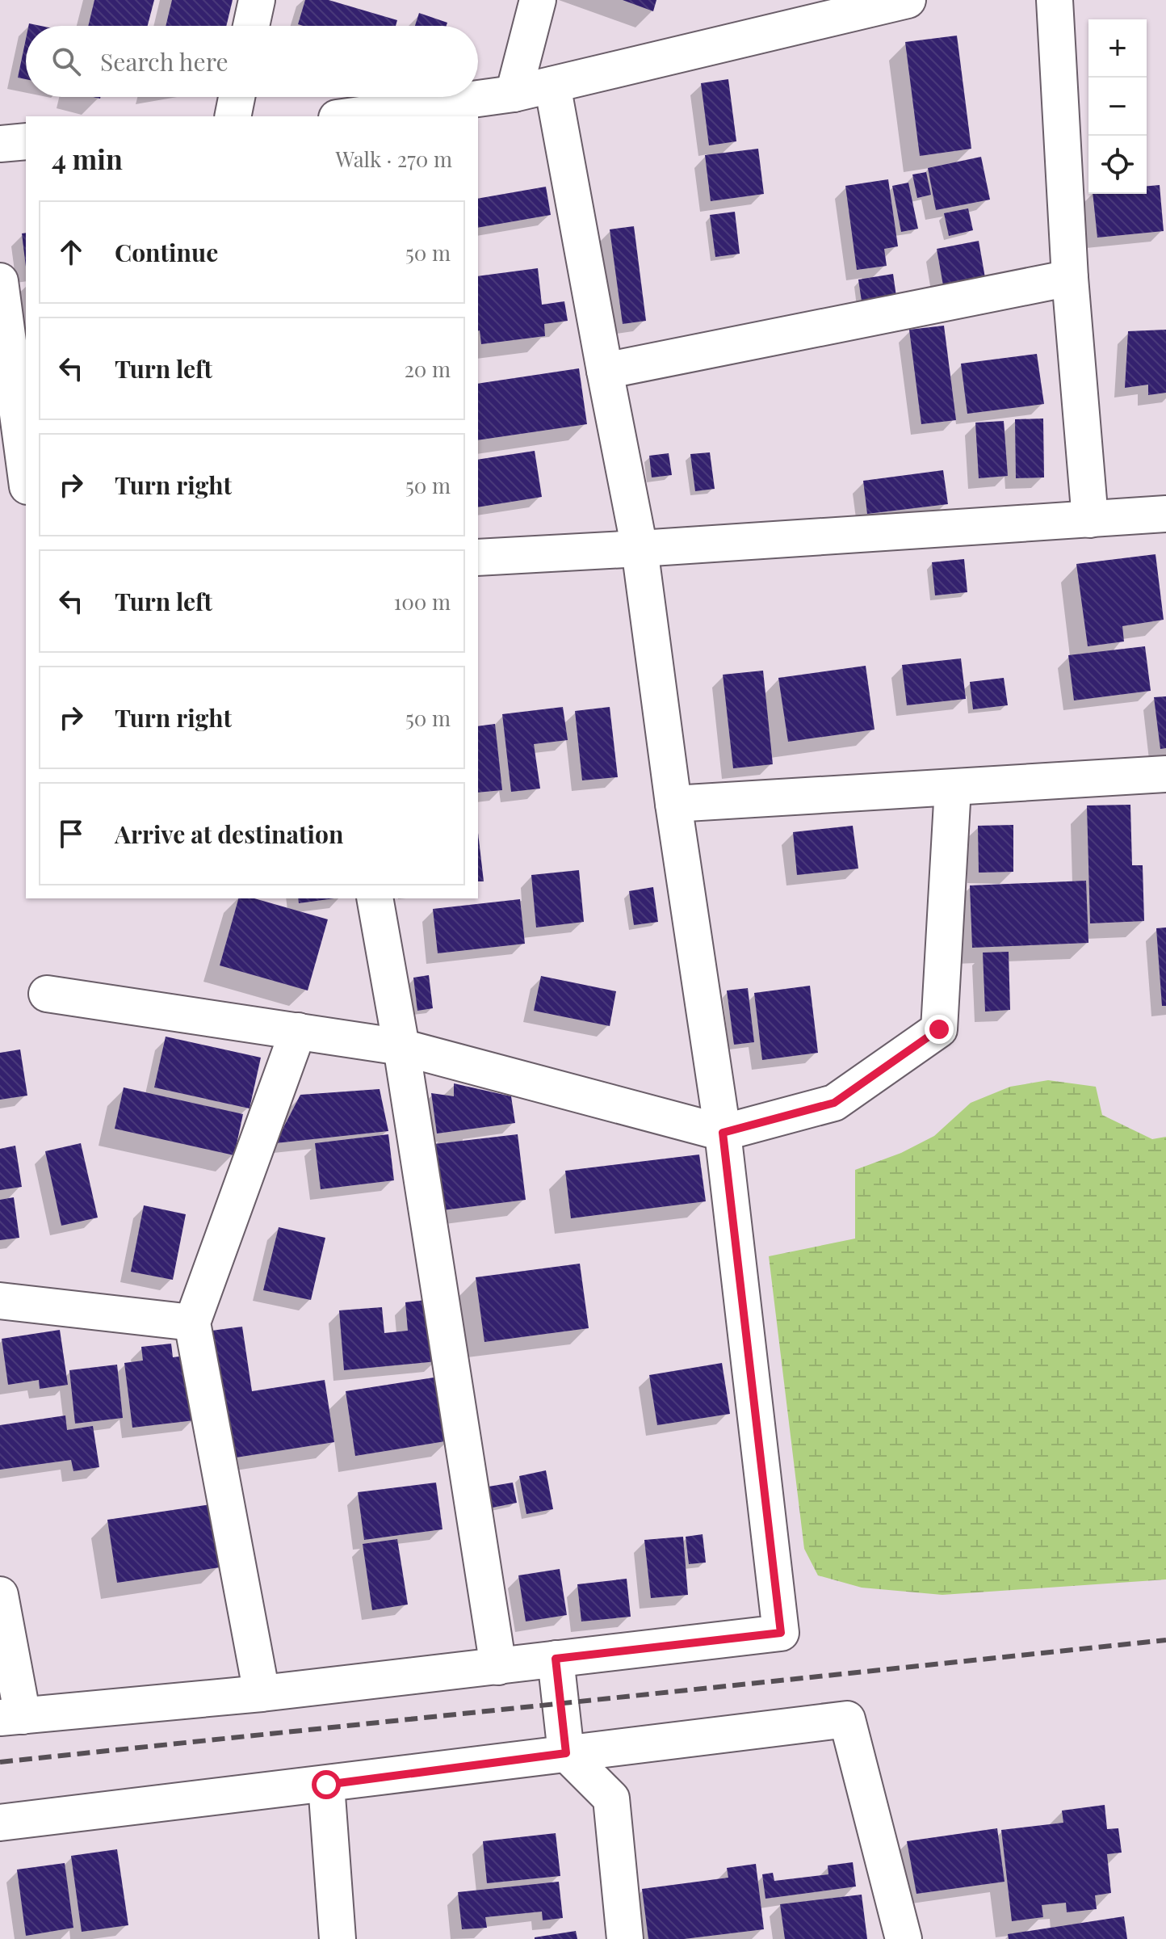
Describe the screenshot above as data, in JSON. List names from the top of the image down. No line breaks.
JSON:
{"page":{"map_buttons":["+","−"],"search":"Search here","heading":["4 min","Walk · 270 m"],"list":[["Continue","50 m"],["Turn left","20 m"],["Turn right","50 m"],["Turn left","100 m"],["Turn right","50 m"],"Arrive at destination"]}}
